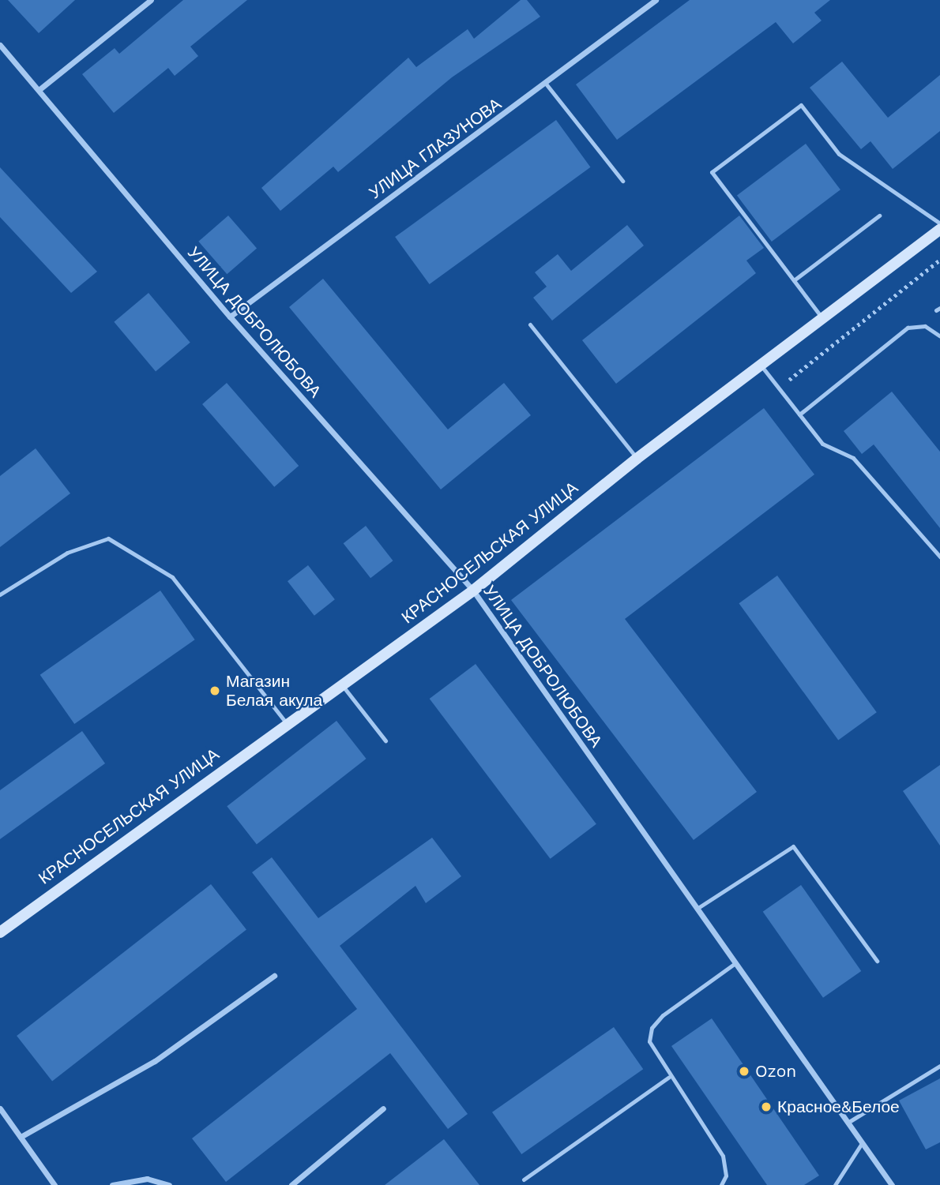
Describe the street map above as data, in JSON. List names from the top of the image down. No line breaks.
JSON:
{"streets":{"main road":["КРАСНОСЕЛЬСКАЯ УЛИЦА"],"street":["УЛИЦА ГЛАЗУНОВА","УЛИЦА ДОБРОЛЮБОВА"]},"crossings":[["УЛИЦА ГЛАЗУНОВА","УЛИЦА ДОБРОЛЮБОВА"],["УЛИЦА ДОБРОЛЮБОВА","КРАСНОСЕЛЬСКАЯ УЛИЦА"]],"places":["Магазин Белая акула","Ozon","Красное&Белое"]}
